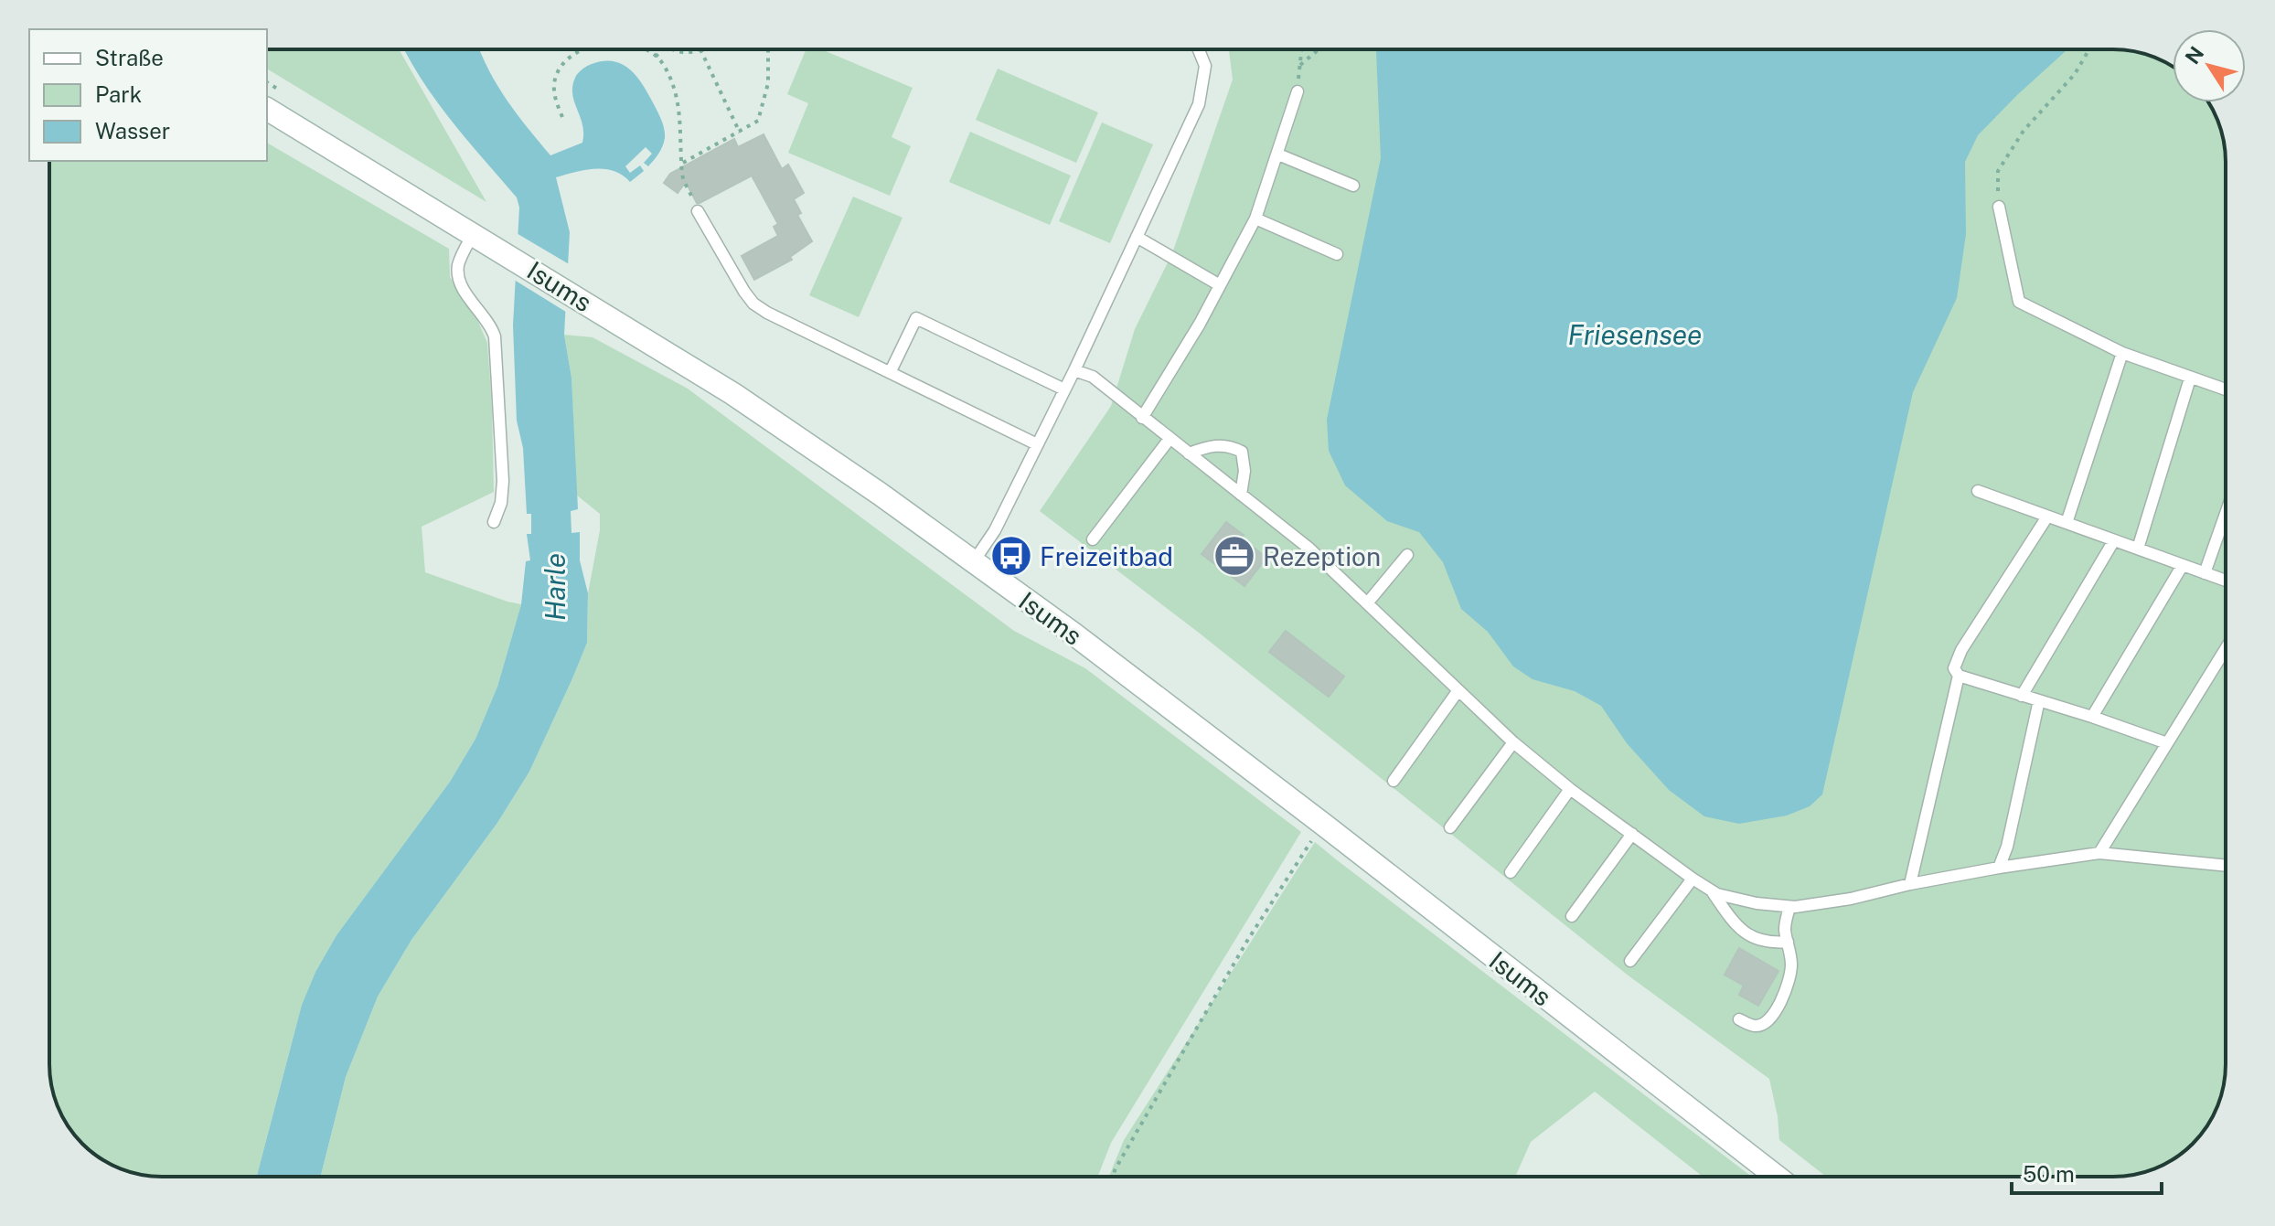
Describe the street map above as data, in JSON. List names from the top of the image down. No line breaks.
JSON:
{"streets":{"main road":["Isums"]},"water":["Friesensee","Harle"],"places":{"bus stop":["Freizeitbad"],"office":["Rezeption"]},"legend":["Straße","Park","Wasser"],"scale_bar":"50 m","north":"top left"}
